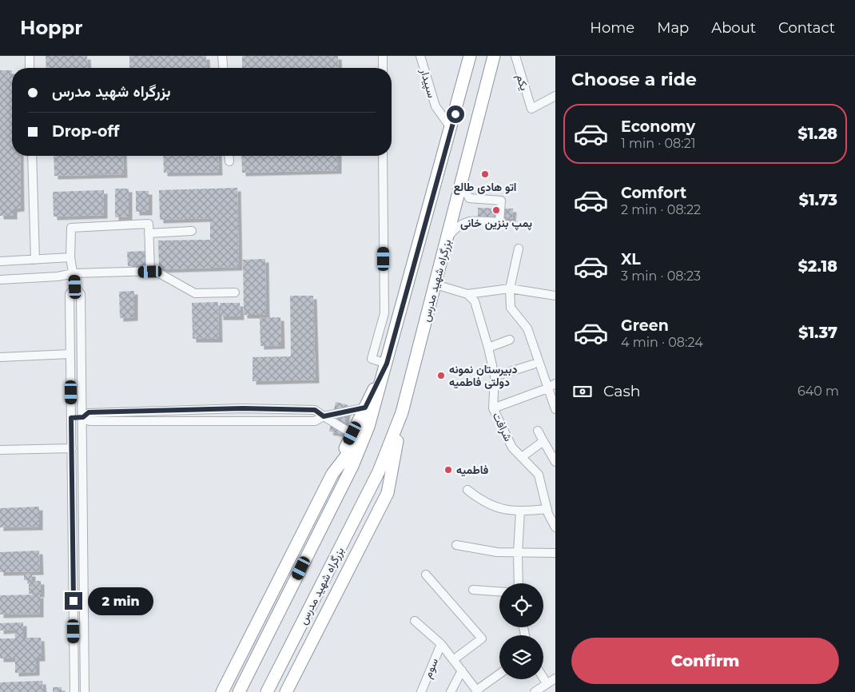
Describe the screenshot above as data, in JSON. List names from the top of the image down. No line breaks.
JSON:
{"streets":{"highway":["بزرگراه شهید مدرس"],"street":["یکم","سپیدار","شرافت","سوم"]},"places":["اتو هادی طالع","پمپ بنزین خانی","دبیرستان نمونه دولتی فاطمیه","فاطمیه"],"page":{"header":"Hoppr","nav":["Home","Map","About","Contact"],"heading":"Choose a ride","banner":["بزرگراه شهید مدرس","Drop-off"],"list":[{"name":"Economy","note":"1 min · 08:21","value":"$1.28"},{"name":"Comfort","note":"2 min · 08:22","value":"$1.73"},{"name":"XL","note":"3 min · 08:23","value":"$2.18"},{"name":"Green","note":"4 min · 08:24","value":"$1.37"}],"pay":["Cash","640 m"],"bubble":"2 min","buttons":"Confirm"}}
